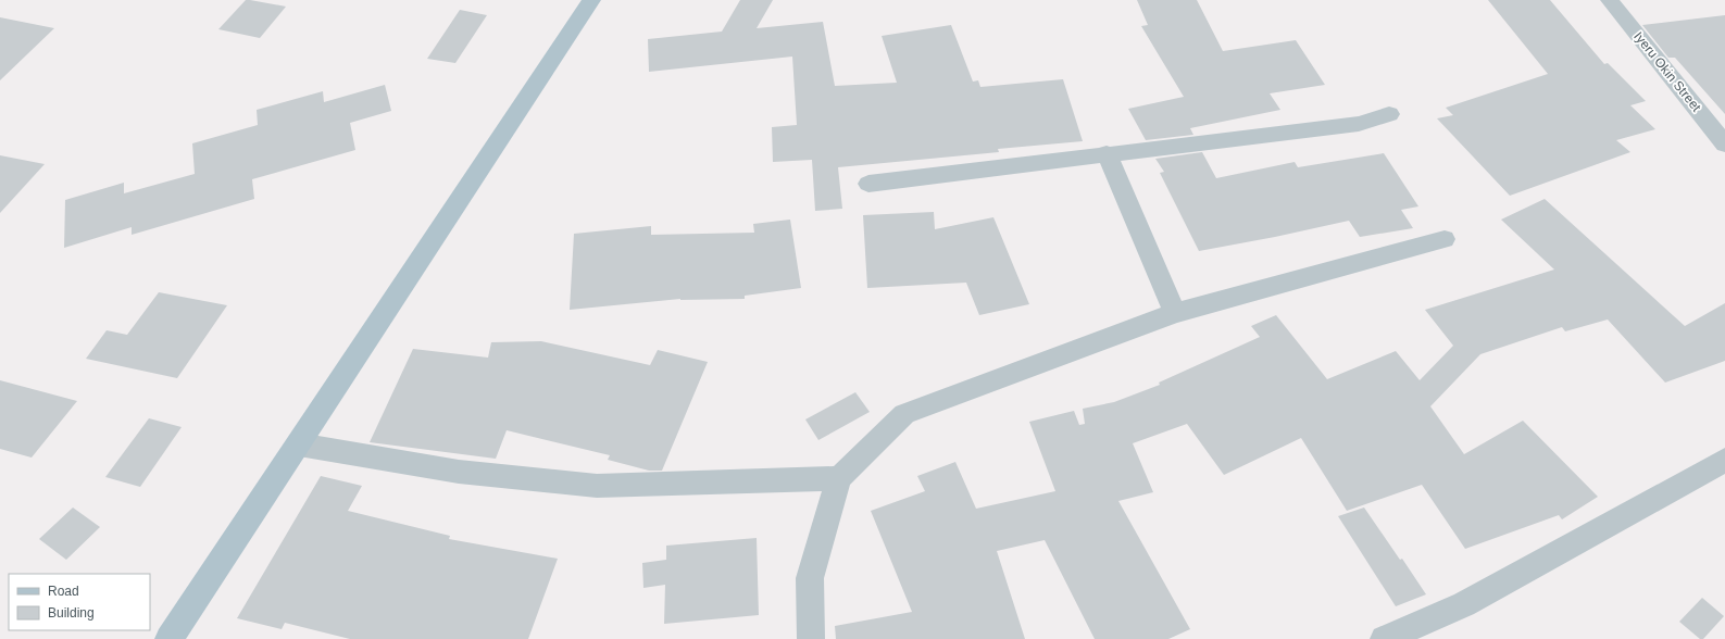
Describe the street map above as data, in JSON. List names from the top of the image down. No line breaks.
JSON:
{"streets":{"street":["Iyeru Okin Street"]},"legend":["Road","Building"]}
